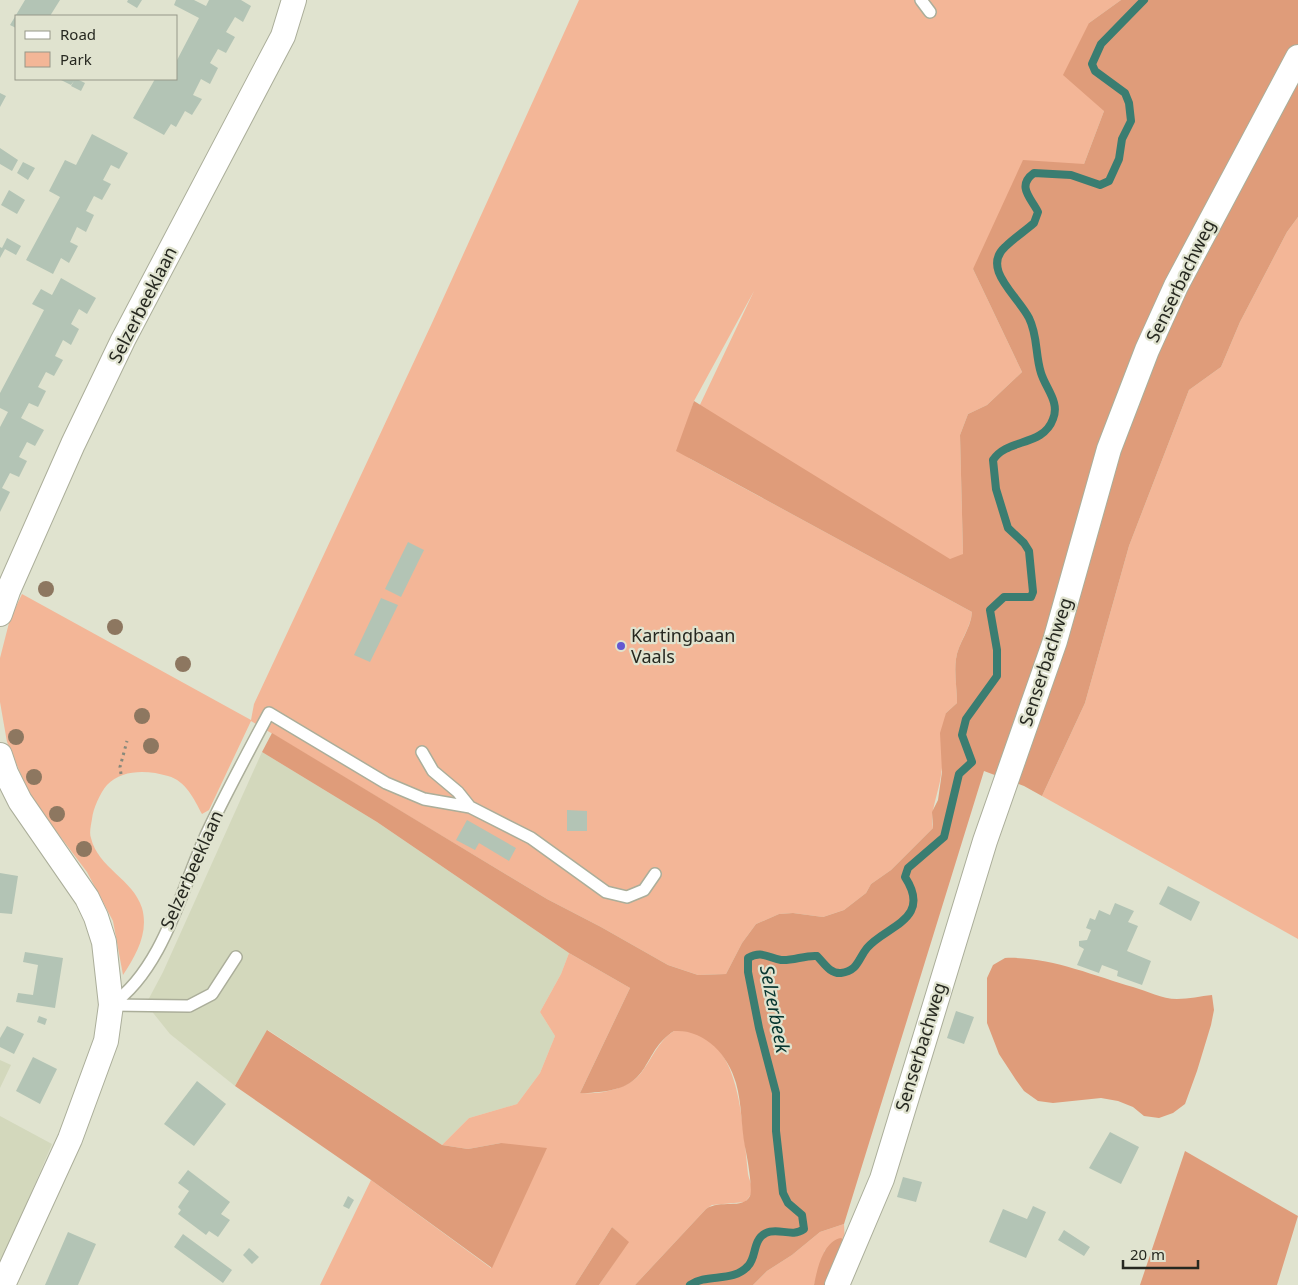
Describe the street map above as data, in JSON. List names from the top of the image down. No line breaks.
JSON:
{"streets":{"street":["Senserbachweg","Selzerbeeklaan"]},"water":["Selzerbeek"],"places":["Kartingbaan Vaals"],"legend":["Road","Park"],"scale_bar":"20 m"}
